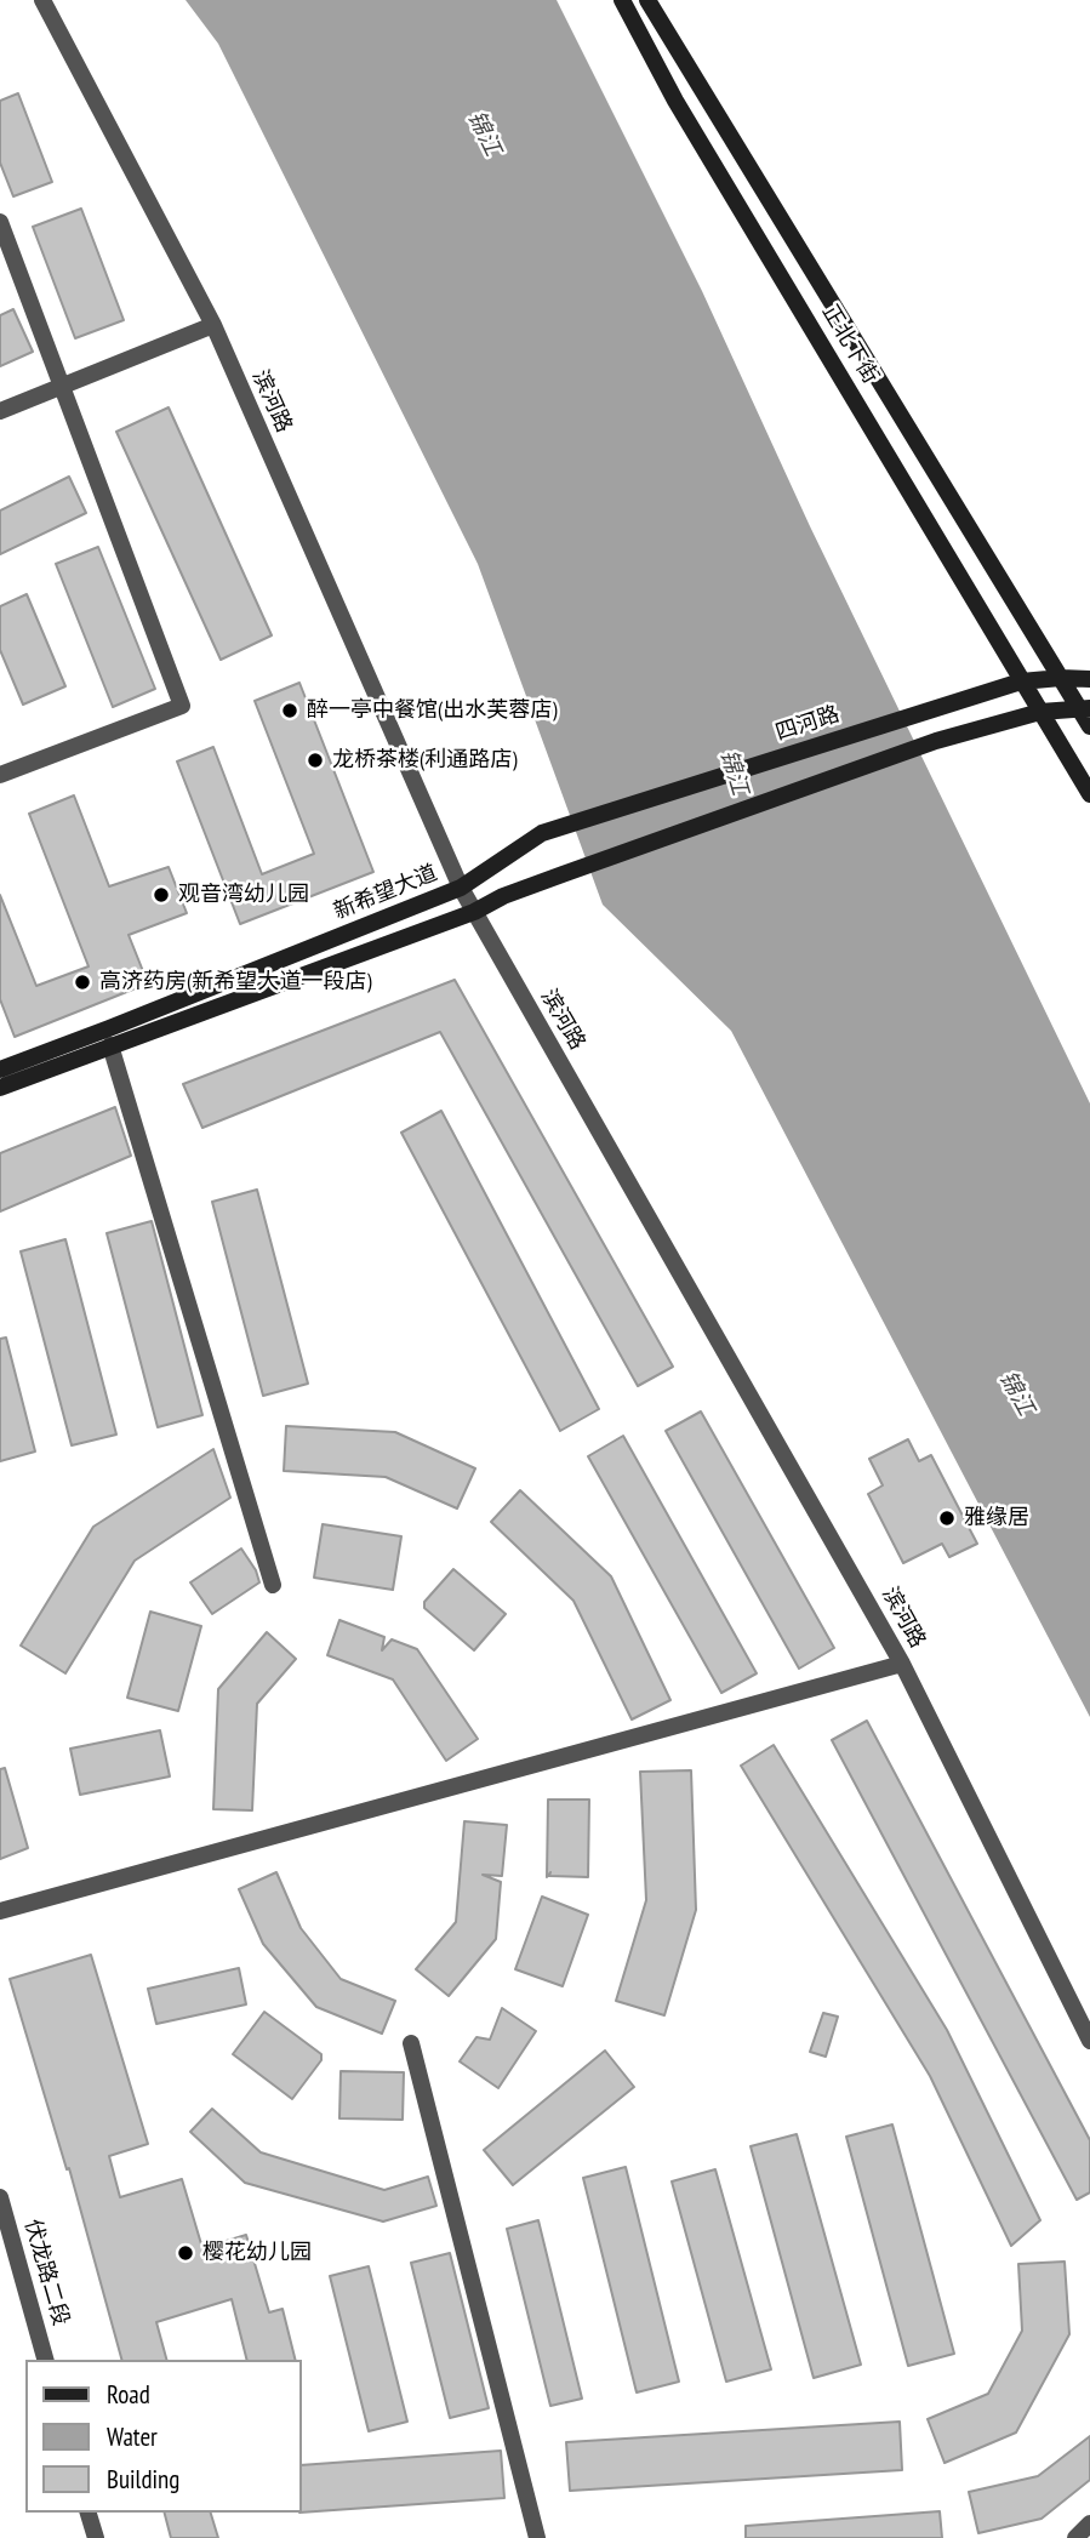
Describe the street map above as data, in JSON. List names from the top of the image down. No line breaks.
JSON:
{"streets":{"street":["正北下街","滨河路","四河路","新希望大道","伏龙路二段"]},"crossings":[["正北下街","四河路"],["滨河路","新希望大道"],["四河路","新希望大道"]],"water":["锦江"],"places":["醉一亭中餐馆(出水芙蓉店)","龙桥茶楼(利通路店)","观音湾幼儿园","高济药房(新希望大道一段店)","雅缘居","樱花幼儿园"],"legend":["Road","Water","Building"]}
